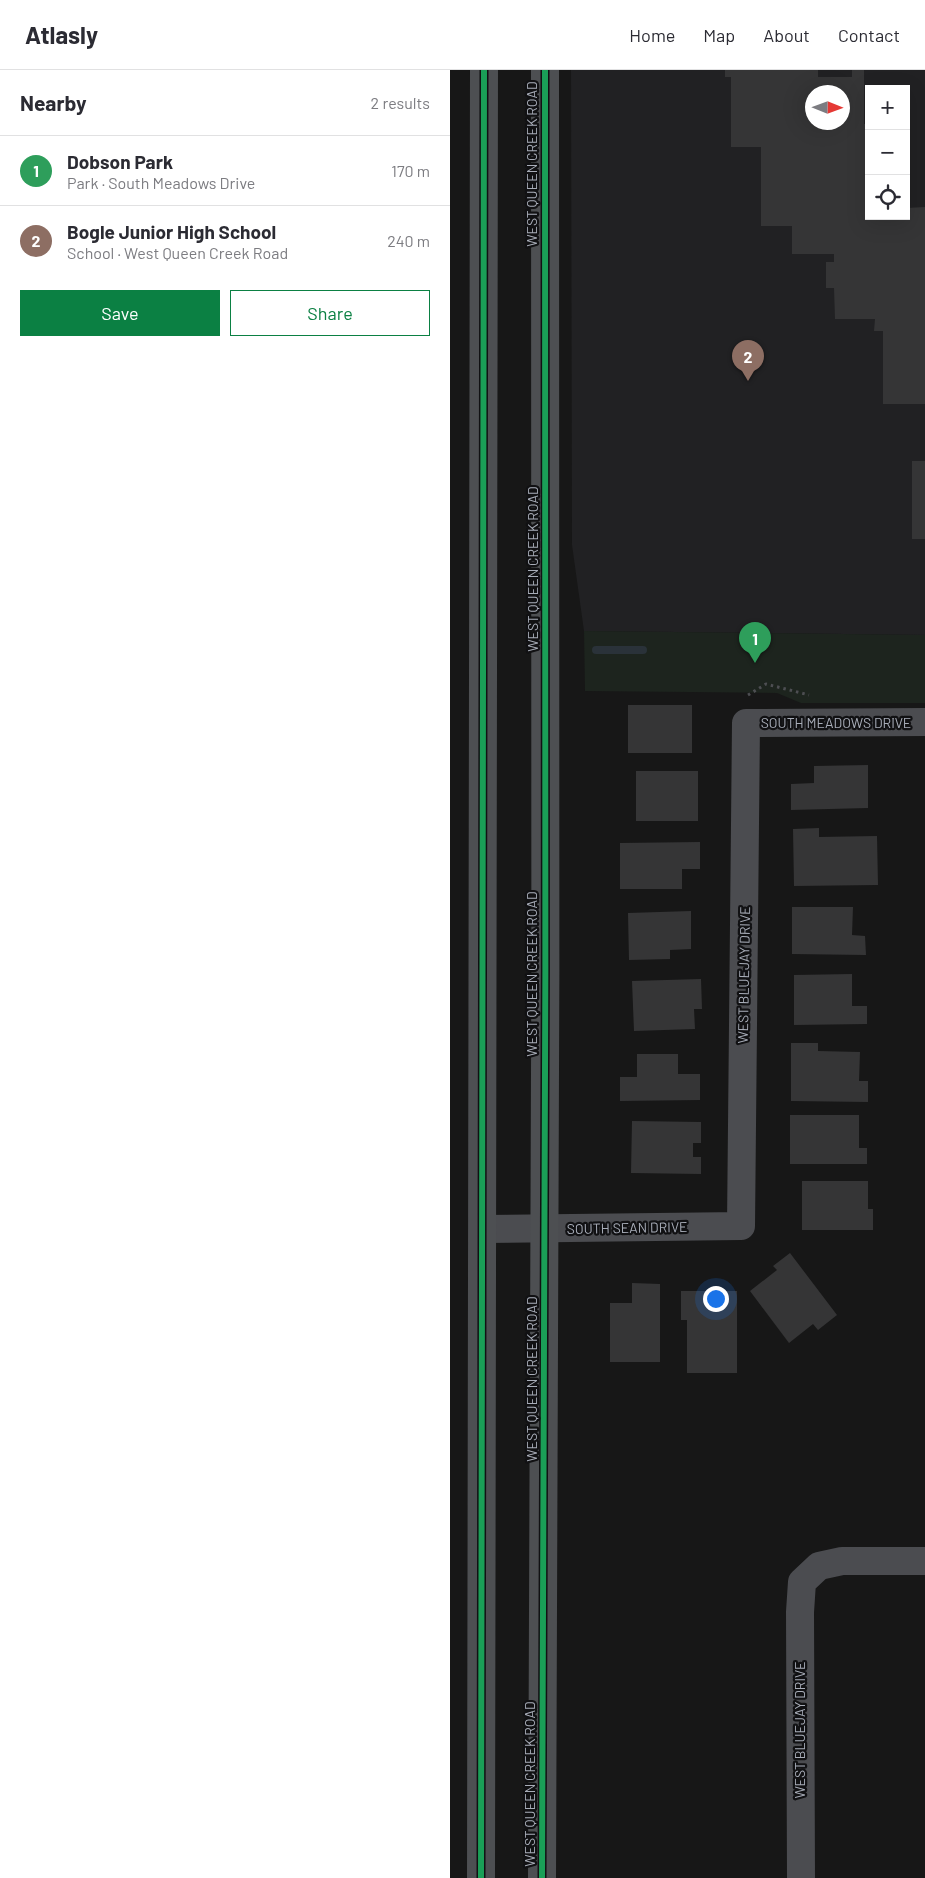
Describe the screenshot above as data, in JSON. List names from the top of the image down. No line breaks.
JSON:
{"streets":{"main road":["WEST QUEEN CREEK ROAD"],"street":["SOUTH MEADOWS DRIVE","WEST BLUEJAY DRIVE","SOUTH SEAN DRIVE"]},"crossings":[["WEST QUEEN CREEK ROAD","SOUTH SEAN DRIVE"],["SOUTH MEADOWS DRIVE","WEST BLUEJAY DRIVE"],["WEST BLUEJAY DRIVE","SOUTH SEAN DRIVE"]],"north":"right","page":{"header":"Atlasly","nav":["Home","Map","About","Contact"],"heading":["Nearby","2 results"],"map_buttons":["+","−"],"list":[{"mark":"1","name":"Dobson Park","note":"Park · South Meadows Drive","value":"170 m"},{"mark":"2","name":"Bogle Junior High School","note":"School · West Queen Creek Road","value":"240 m"}],"buttons":["Save","Share"],"pins":["2","1"]}}
